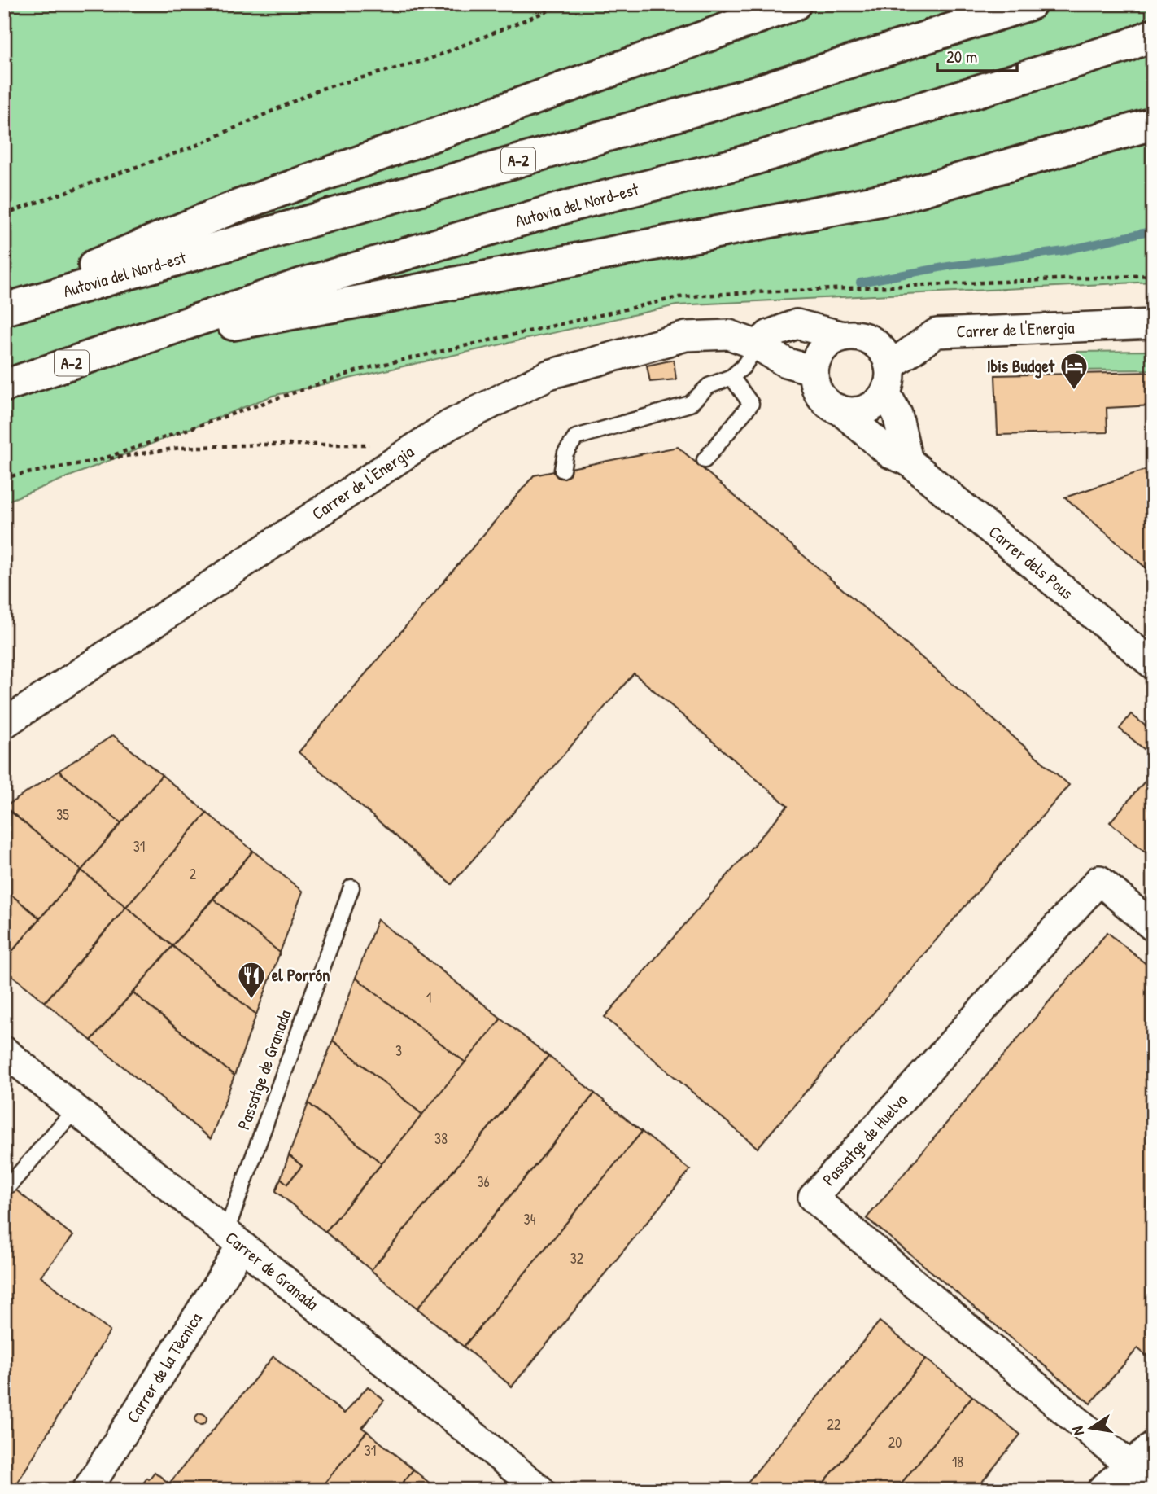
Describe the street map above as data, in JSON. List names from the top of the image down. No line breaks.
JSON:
{"streets":{"highway":["A-2","Autovia del Nord-est"],"street":["Carrer de l'Energia","Carrer dels Pous","Passatge de Huelva","Carrer de Granada","Carrer de la Tècnica"],"lane":["Passatge de Granada"]},"crossings":[["Carrer de l'Energia","Carrer dels Pous"],["Passatge de Granada","Carrer de Granada"],["Passatge de Granada","Carrer de la Tècnica"],["Carrer de Granada","Carrer de la Tècnica"]],"places":{"hotel":["Ibis Budget"],"restaurant":["el Porrón"]},"house_numbers":["35","31","2","1","3","38","36","34","32","22","20","31","18"],"scale_bar":"20 m","north":"left"}
